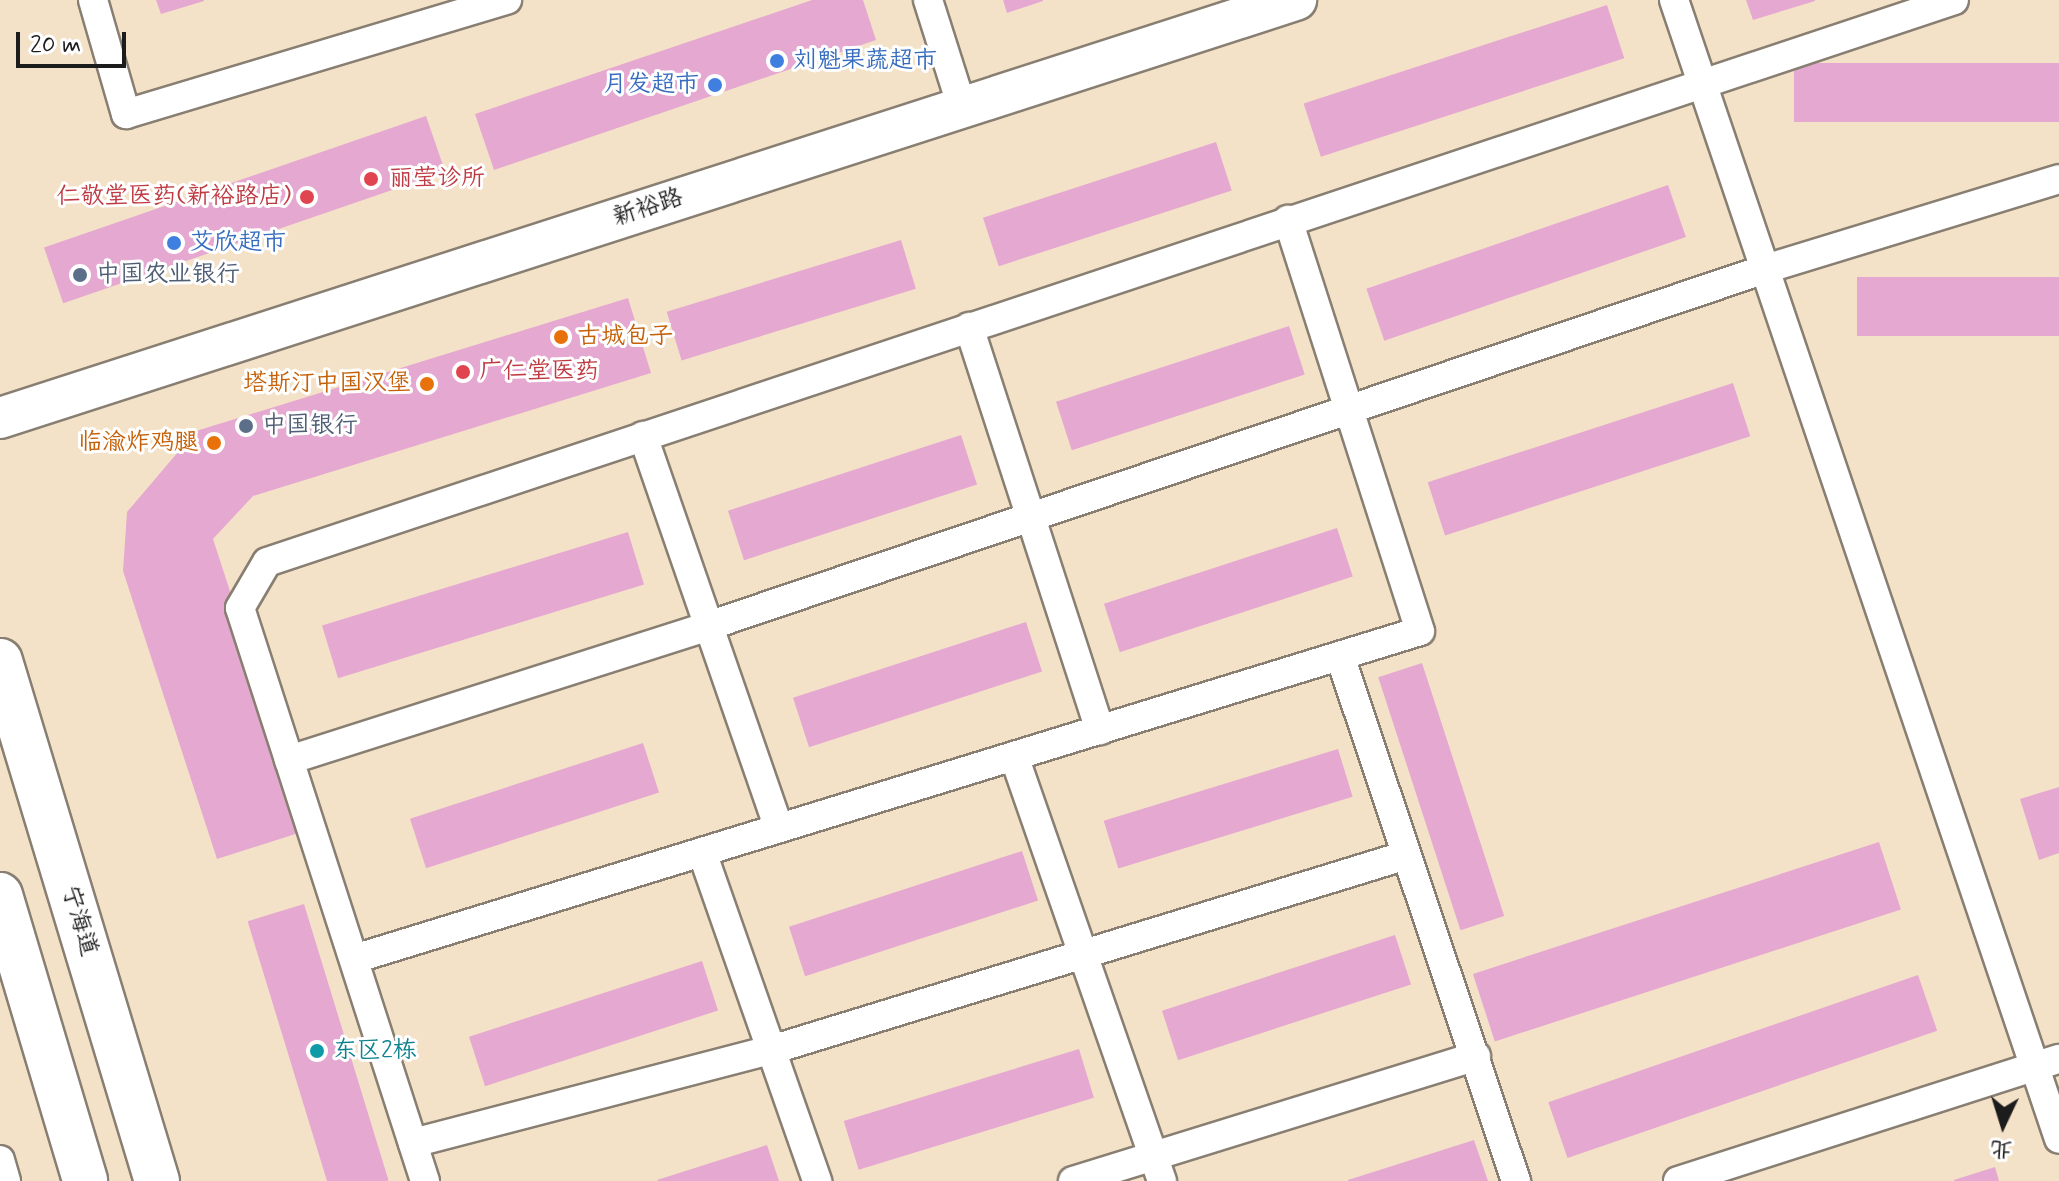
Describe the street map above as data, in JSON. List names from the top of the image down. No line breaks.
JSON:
{"streets":{"main road":["宁海道"],"street":["新裕路"]},"places":["刘魁果蔬超市","月发超市","丽莹诊所","仁敬堂医药(新裕路店)","艾欣超市","中国农业银行","古城包子","广仁堂医药","塔斯汀中国汉堡","中国银行","临渝炸鸡腿","东区2栋"],"scale_bar":"20 m","north":"bottom"}
